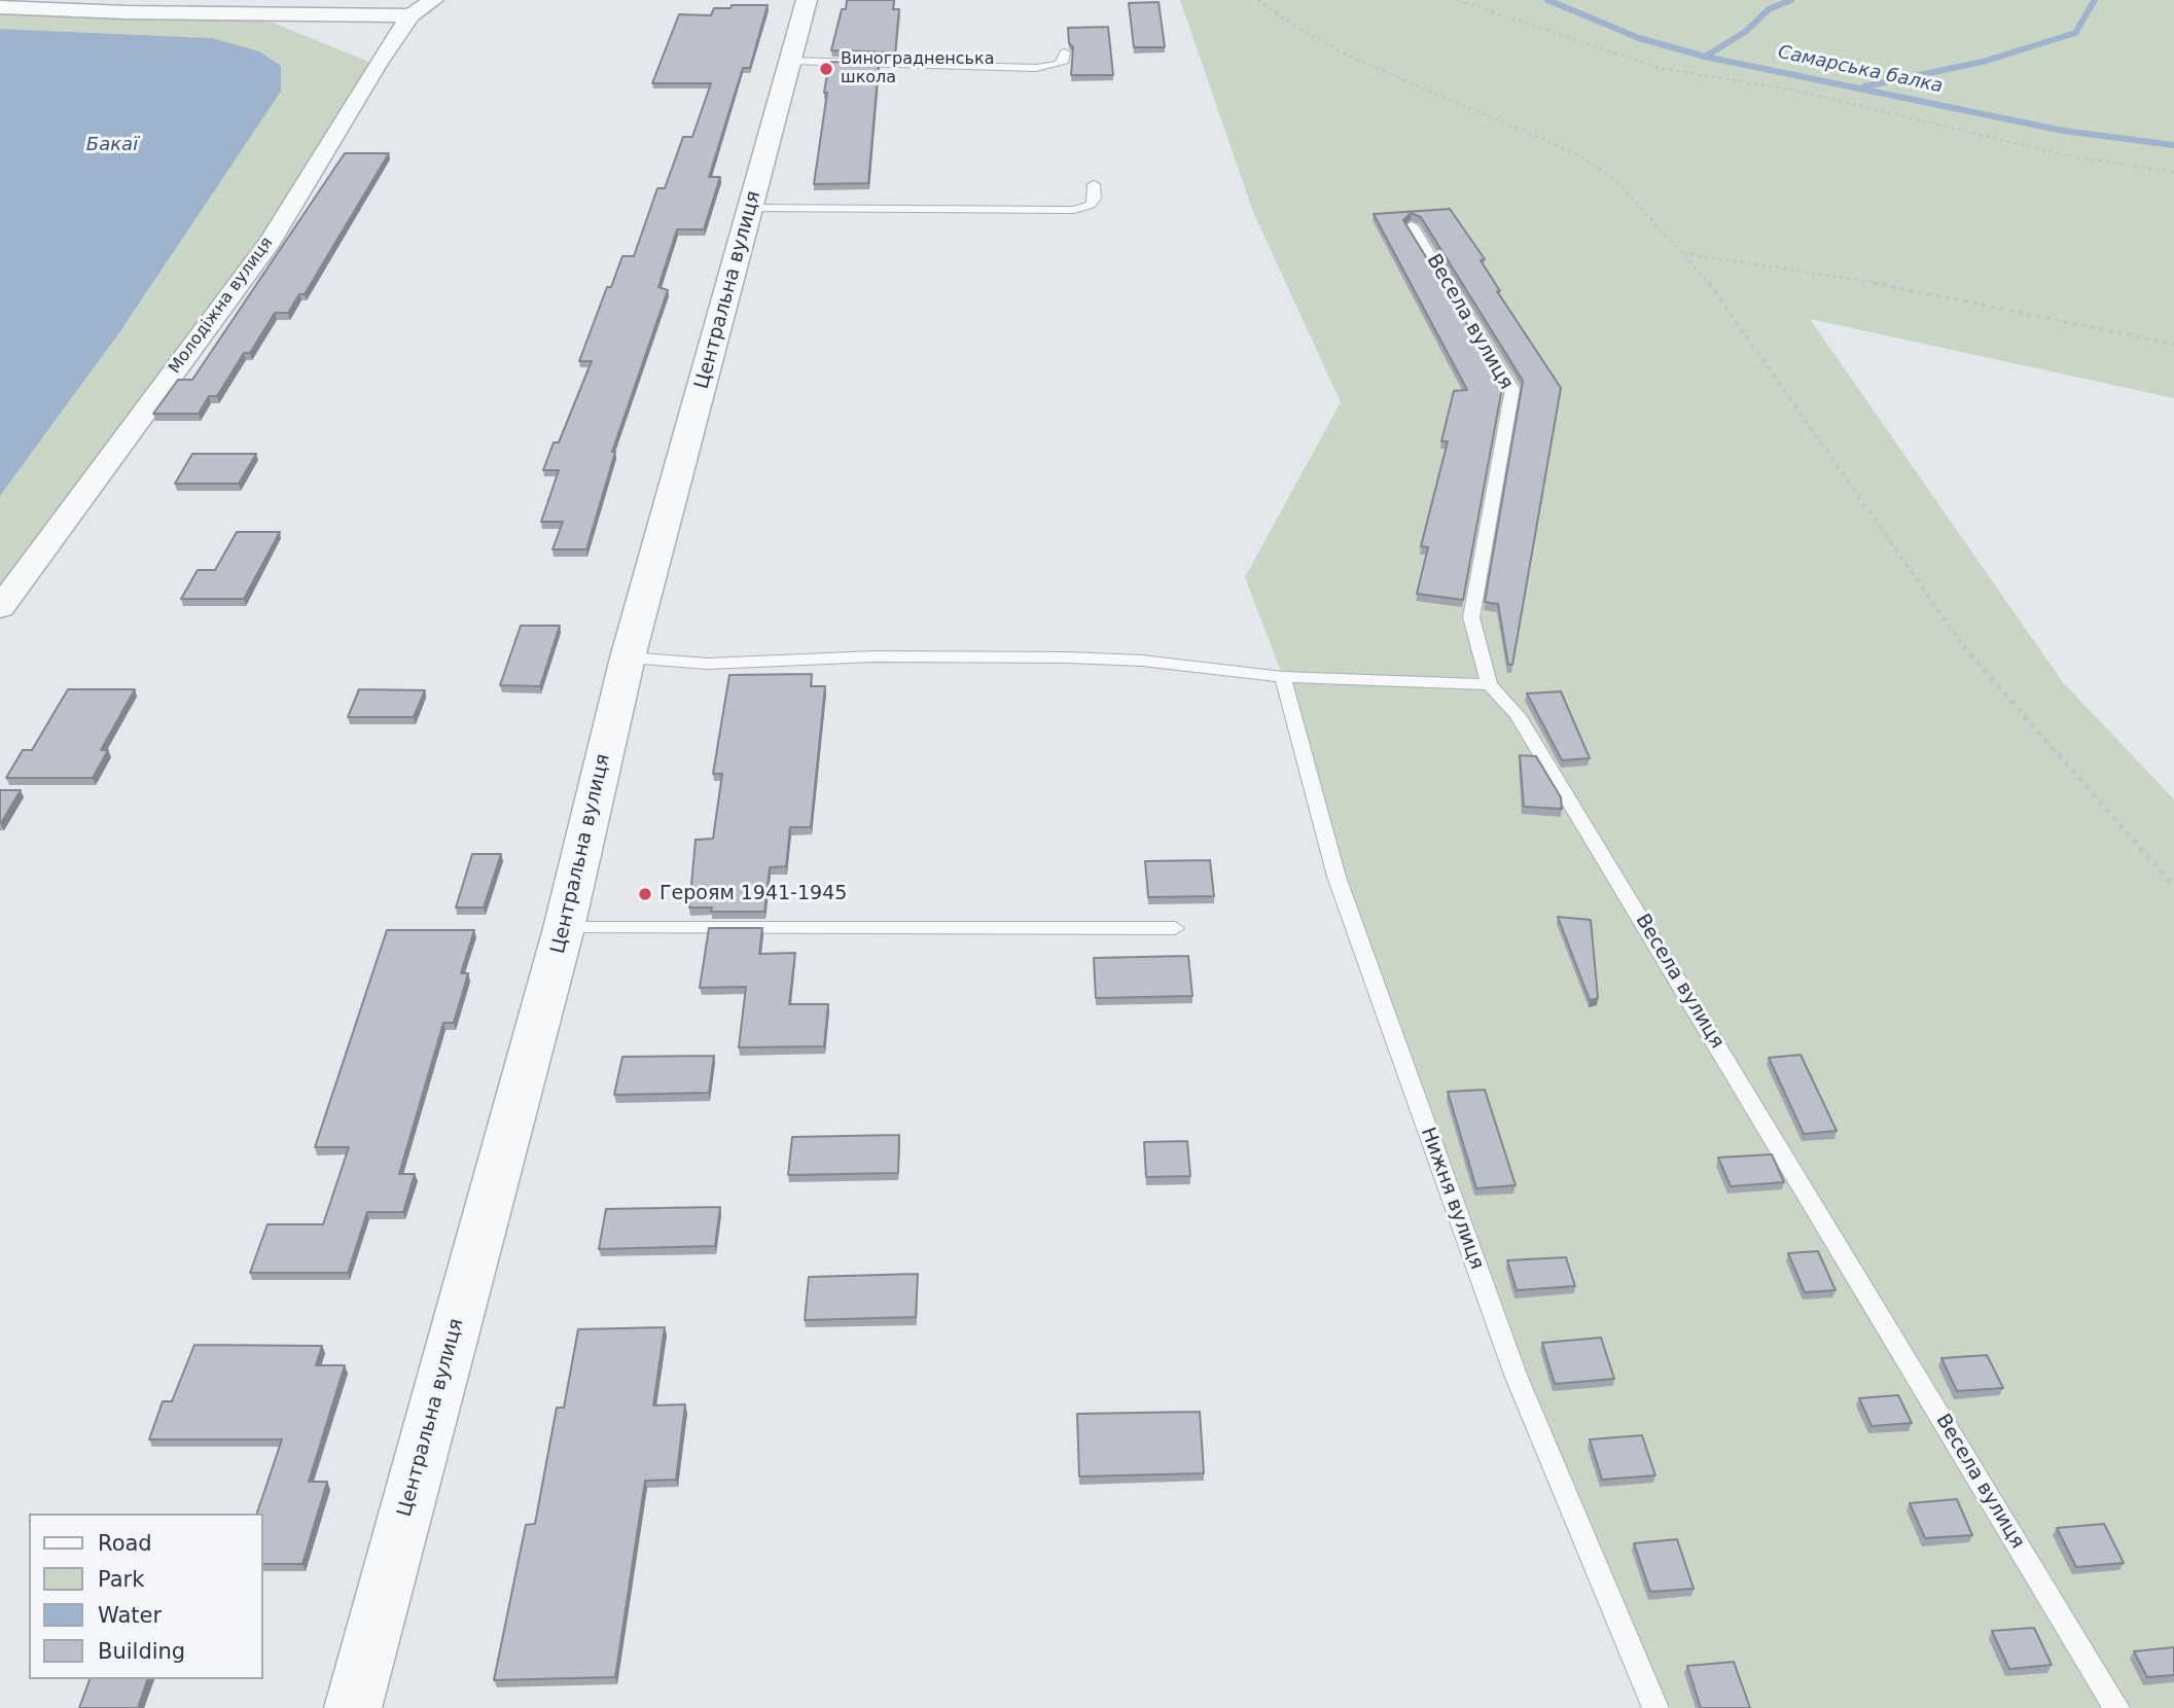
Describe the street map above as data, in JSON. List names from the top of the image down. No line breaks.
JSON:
{"streets":{"street":["Центральна вулиця","Молодіжна вулиця"],"lane":["Весела вулиця","Нижня вулиця"]},"water":["Самарська балка","Бакаї"],"places":["Виноградненська школа","Героям 1941-1945"],"legend":["Road","Park","Water","Building"]}
